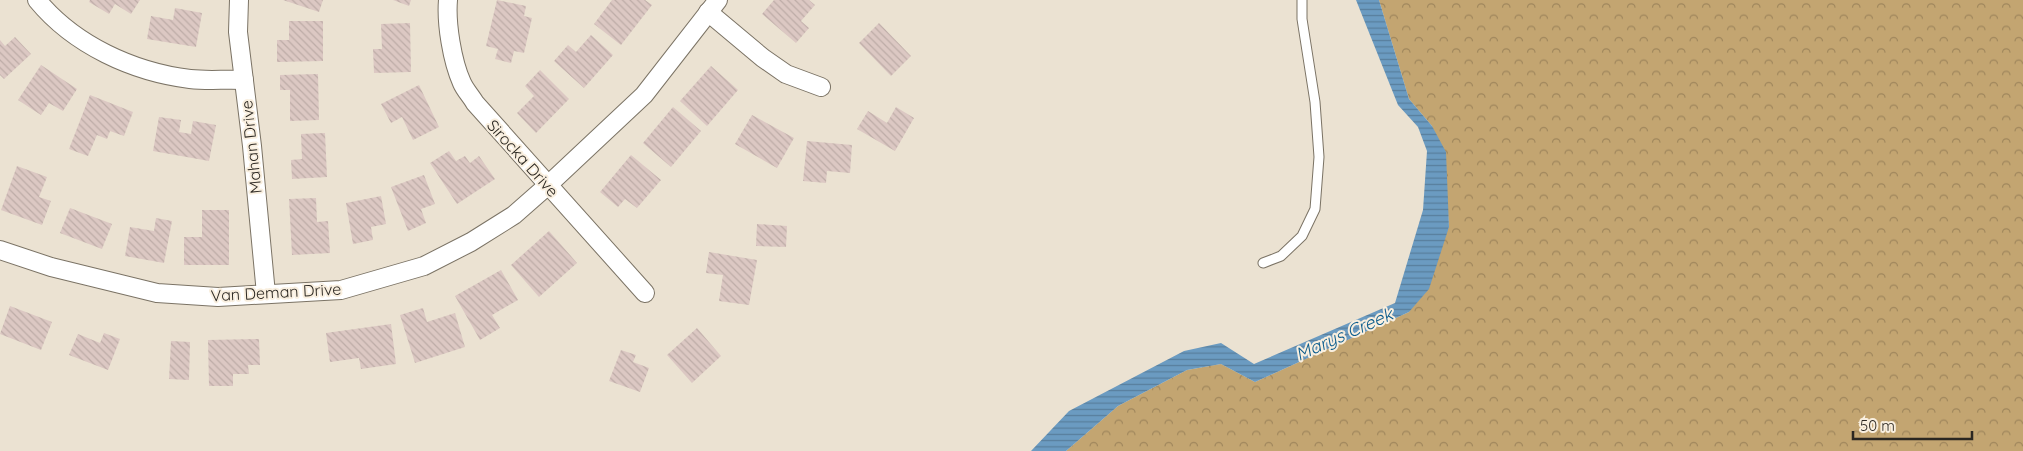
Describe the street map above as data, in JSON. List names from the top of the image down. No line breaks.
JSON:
{"streets":{"street":["Mahan Drive","Sirocka Drive","Van Deman Drive"]},"crossings":[["Mahan Drive","Van Deman Drive"],["Sirocka Drive","Van Deman Drive"]],"water":["Marys Creek"],"scale_bar":"50 m"}
